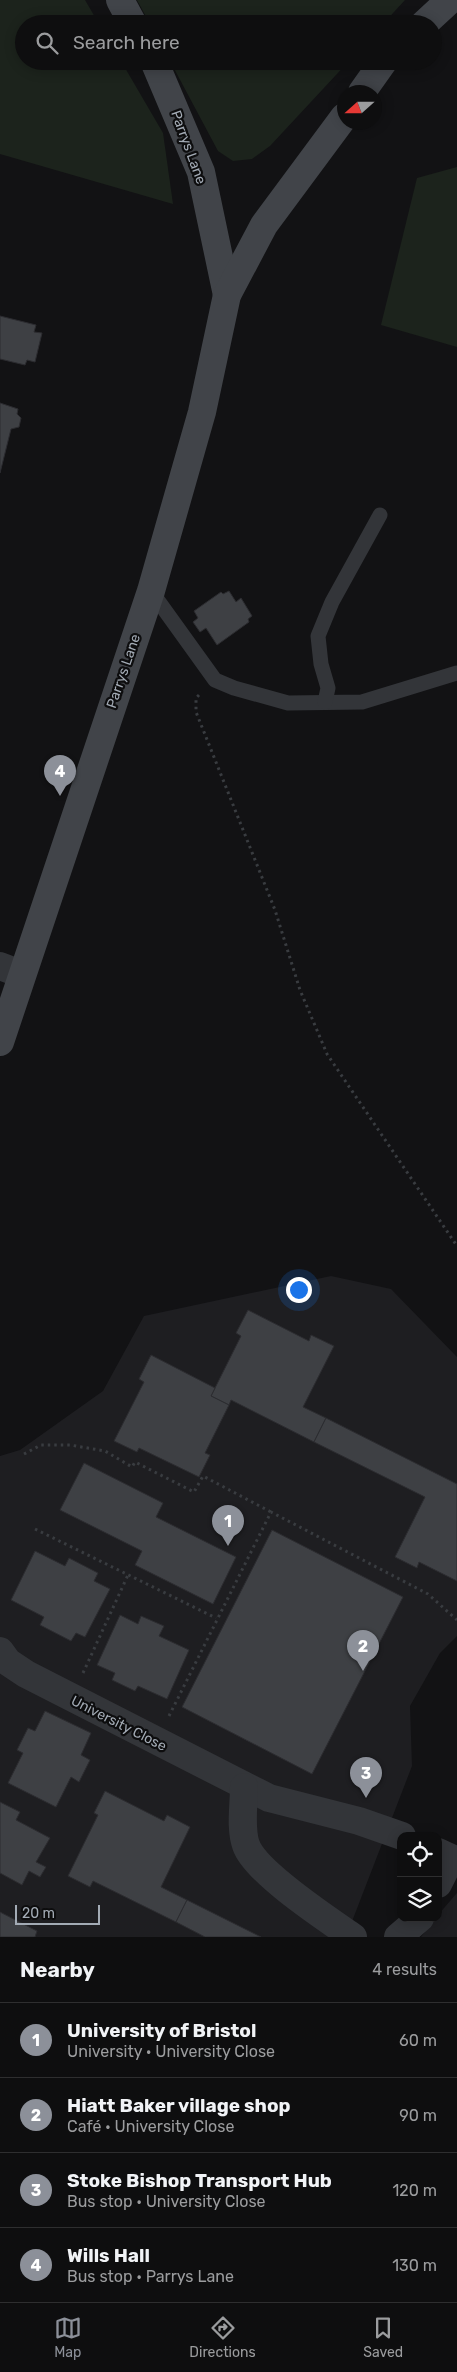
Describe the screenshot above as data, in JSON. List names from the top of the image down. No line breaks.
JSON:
{"streets":{"main road":["Parrys Lane"],"street":["University Close"]},"scale_bar":"20 m","north":"left","page":{"search":"Search here","pins":["4","1","2","3"],"scale":"20 m","heading":["Nearby","4 results"],"list":[{"mark":"1","name":"University of Bristol","note":"University · University Close","value":"60 m"},{"mark":"2","name":"Hiatt Baker village shop","note":"Café · University Close","value":"90 m"},{"mark":"3","name":"Stoke Bishop Transport Hub","note":"Bus stop · University Close","value":"120 m"},{"mark":"4","name":"Wills Hall","note":"Bus stop · Parrys Lane","value":"130 m"}],"nav":["Map","Directions","Saved"]}}
